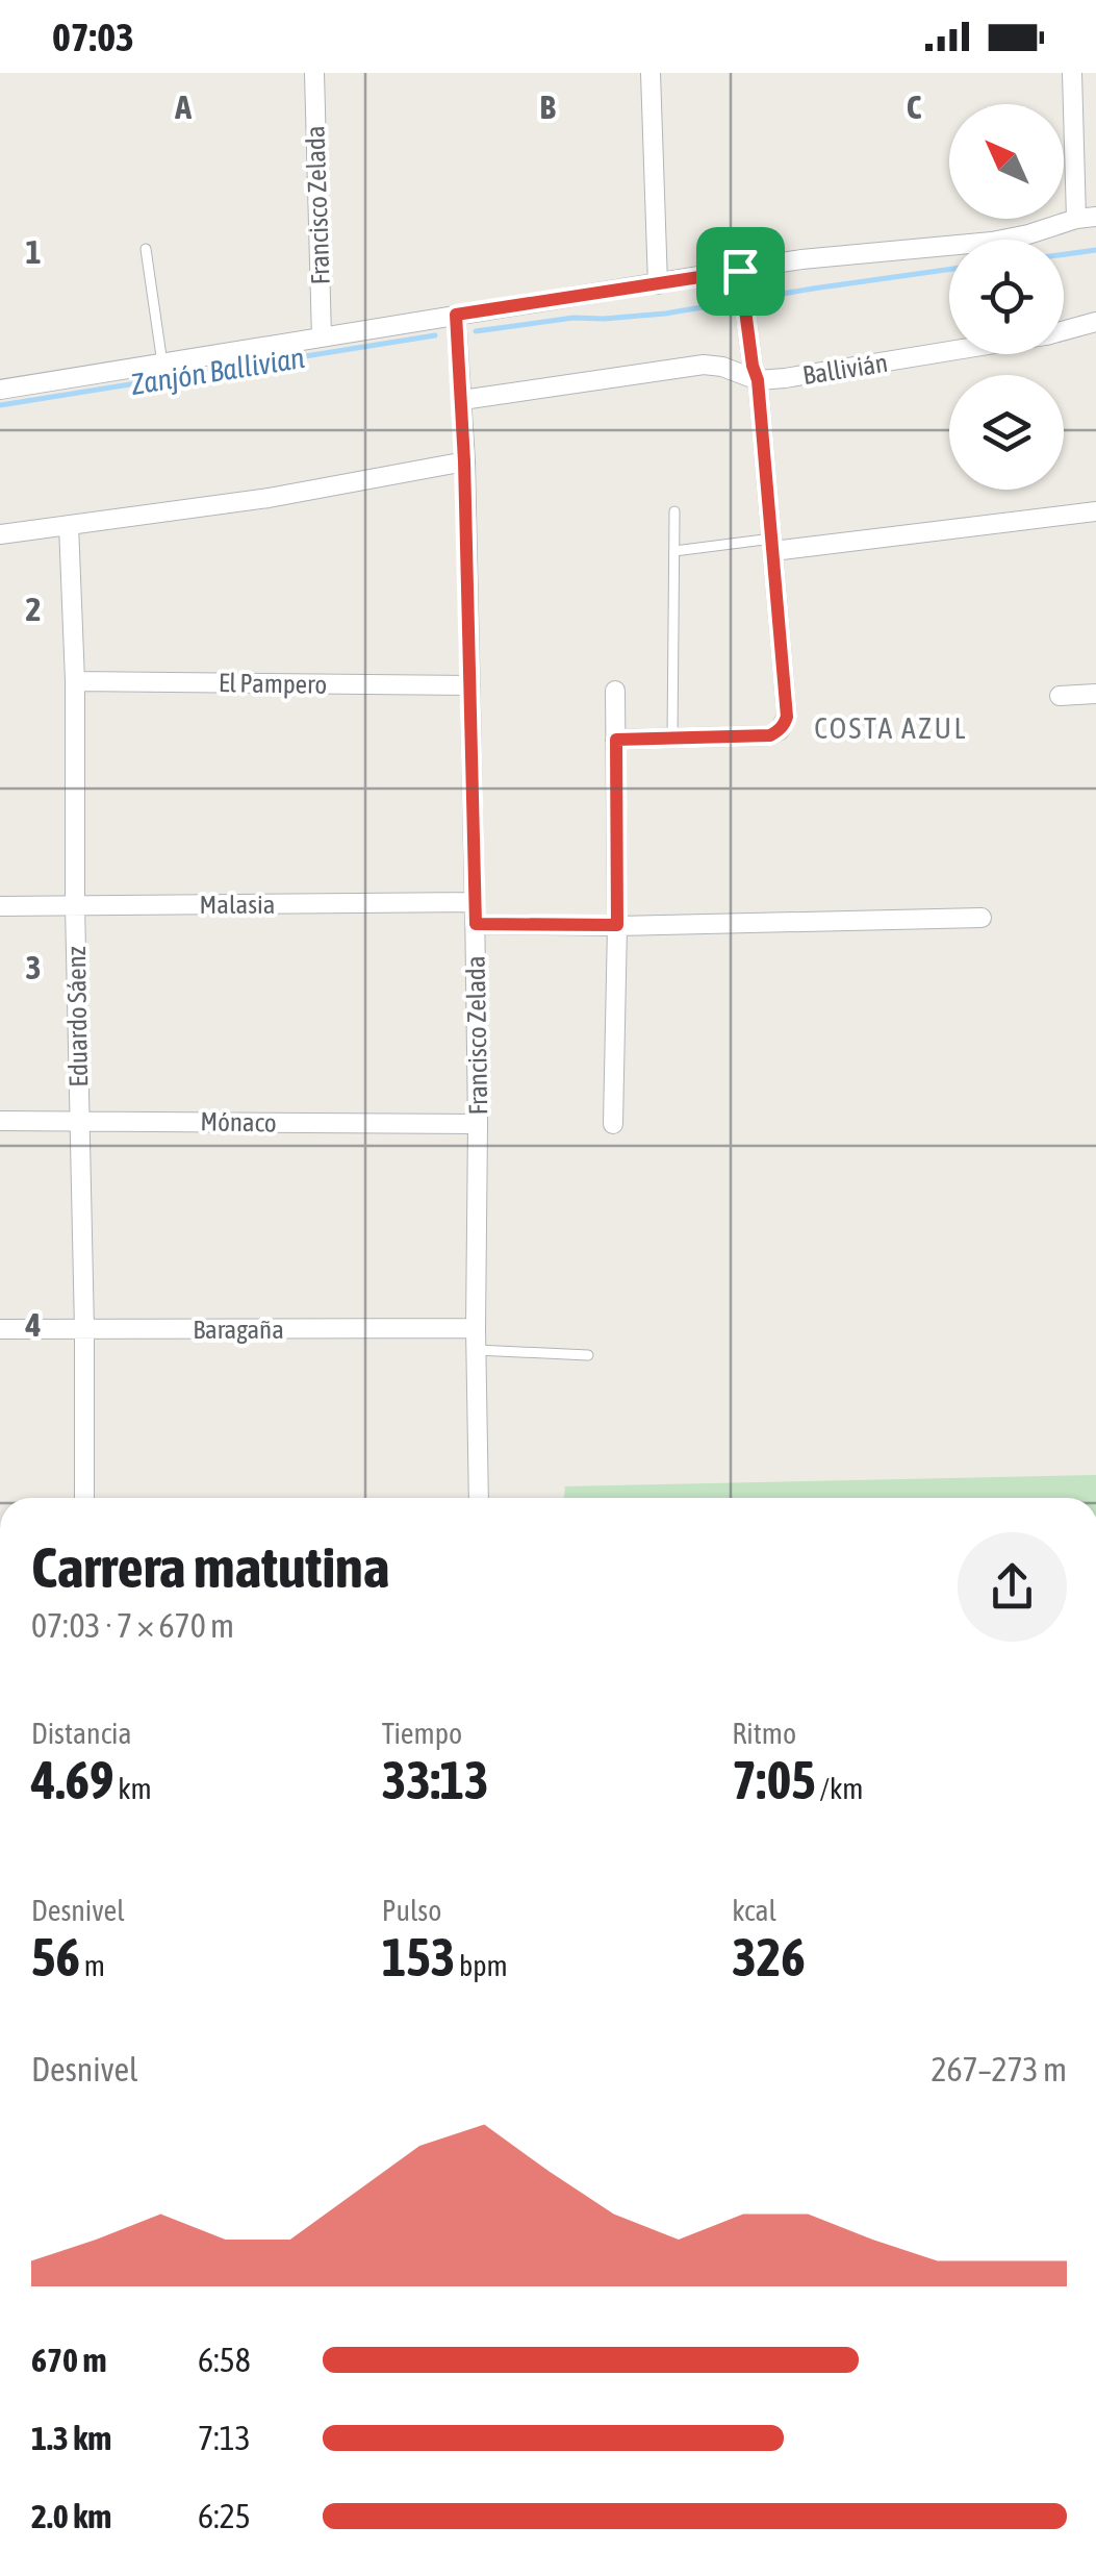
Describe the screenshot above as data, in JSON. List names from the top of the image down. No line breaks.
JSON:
{"streets":{"street":["Francisco Zelada","Ballivián","El Pampero","Malasia","Eduardo Sáenz","Mónaco","Baragaña"]},"crossings":[["Francisco Zelada","Ballivián"],["Francisco Zelada","El Pampero"],["Francisco Zelada","Malasia"],["Francisco Zelada","Mónaco"],["Francisco Zelada","Baragaña"],["El Pampero","Eduardo Sáenz"],["Malasia","Eduardo Sáenz"],["Eduardo Sáenz","Mónaco"],["Eduardo Sáenz","Baragaña"]],"districts":["COSTA AZUL"],"water":["Zanjón Ballivian"],"north":"top left","page":{"status":"07:03","heading":["Carrera matutina","07:03 · 7 × 670 m"],"stats":[["Distancia","4.69 km"],["Tiempo","33:13"],["Ritmo","7:05 /km"],["Desnivel","56 m"],["Pulso","153 bpm"],["kcal","326"]],"chart":["Desnivel","267–273 m"],"list":[{"name":"670 m","note":"6:58"},{"name":"1.3 km","note":"7:13"},{"name":"2.0 km","note":"6:25"}]},"grid":{"columns":["A","B","C"],"rows":["1","2","3","4"]}}
